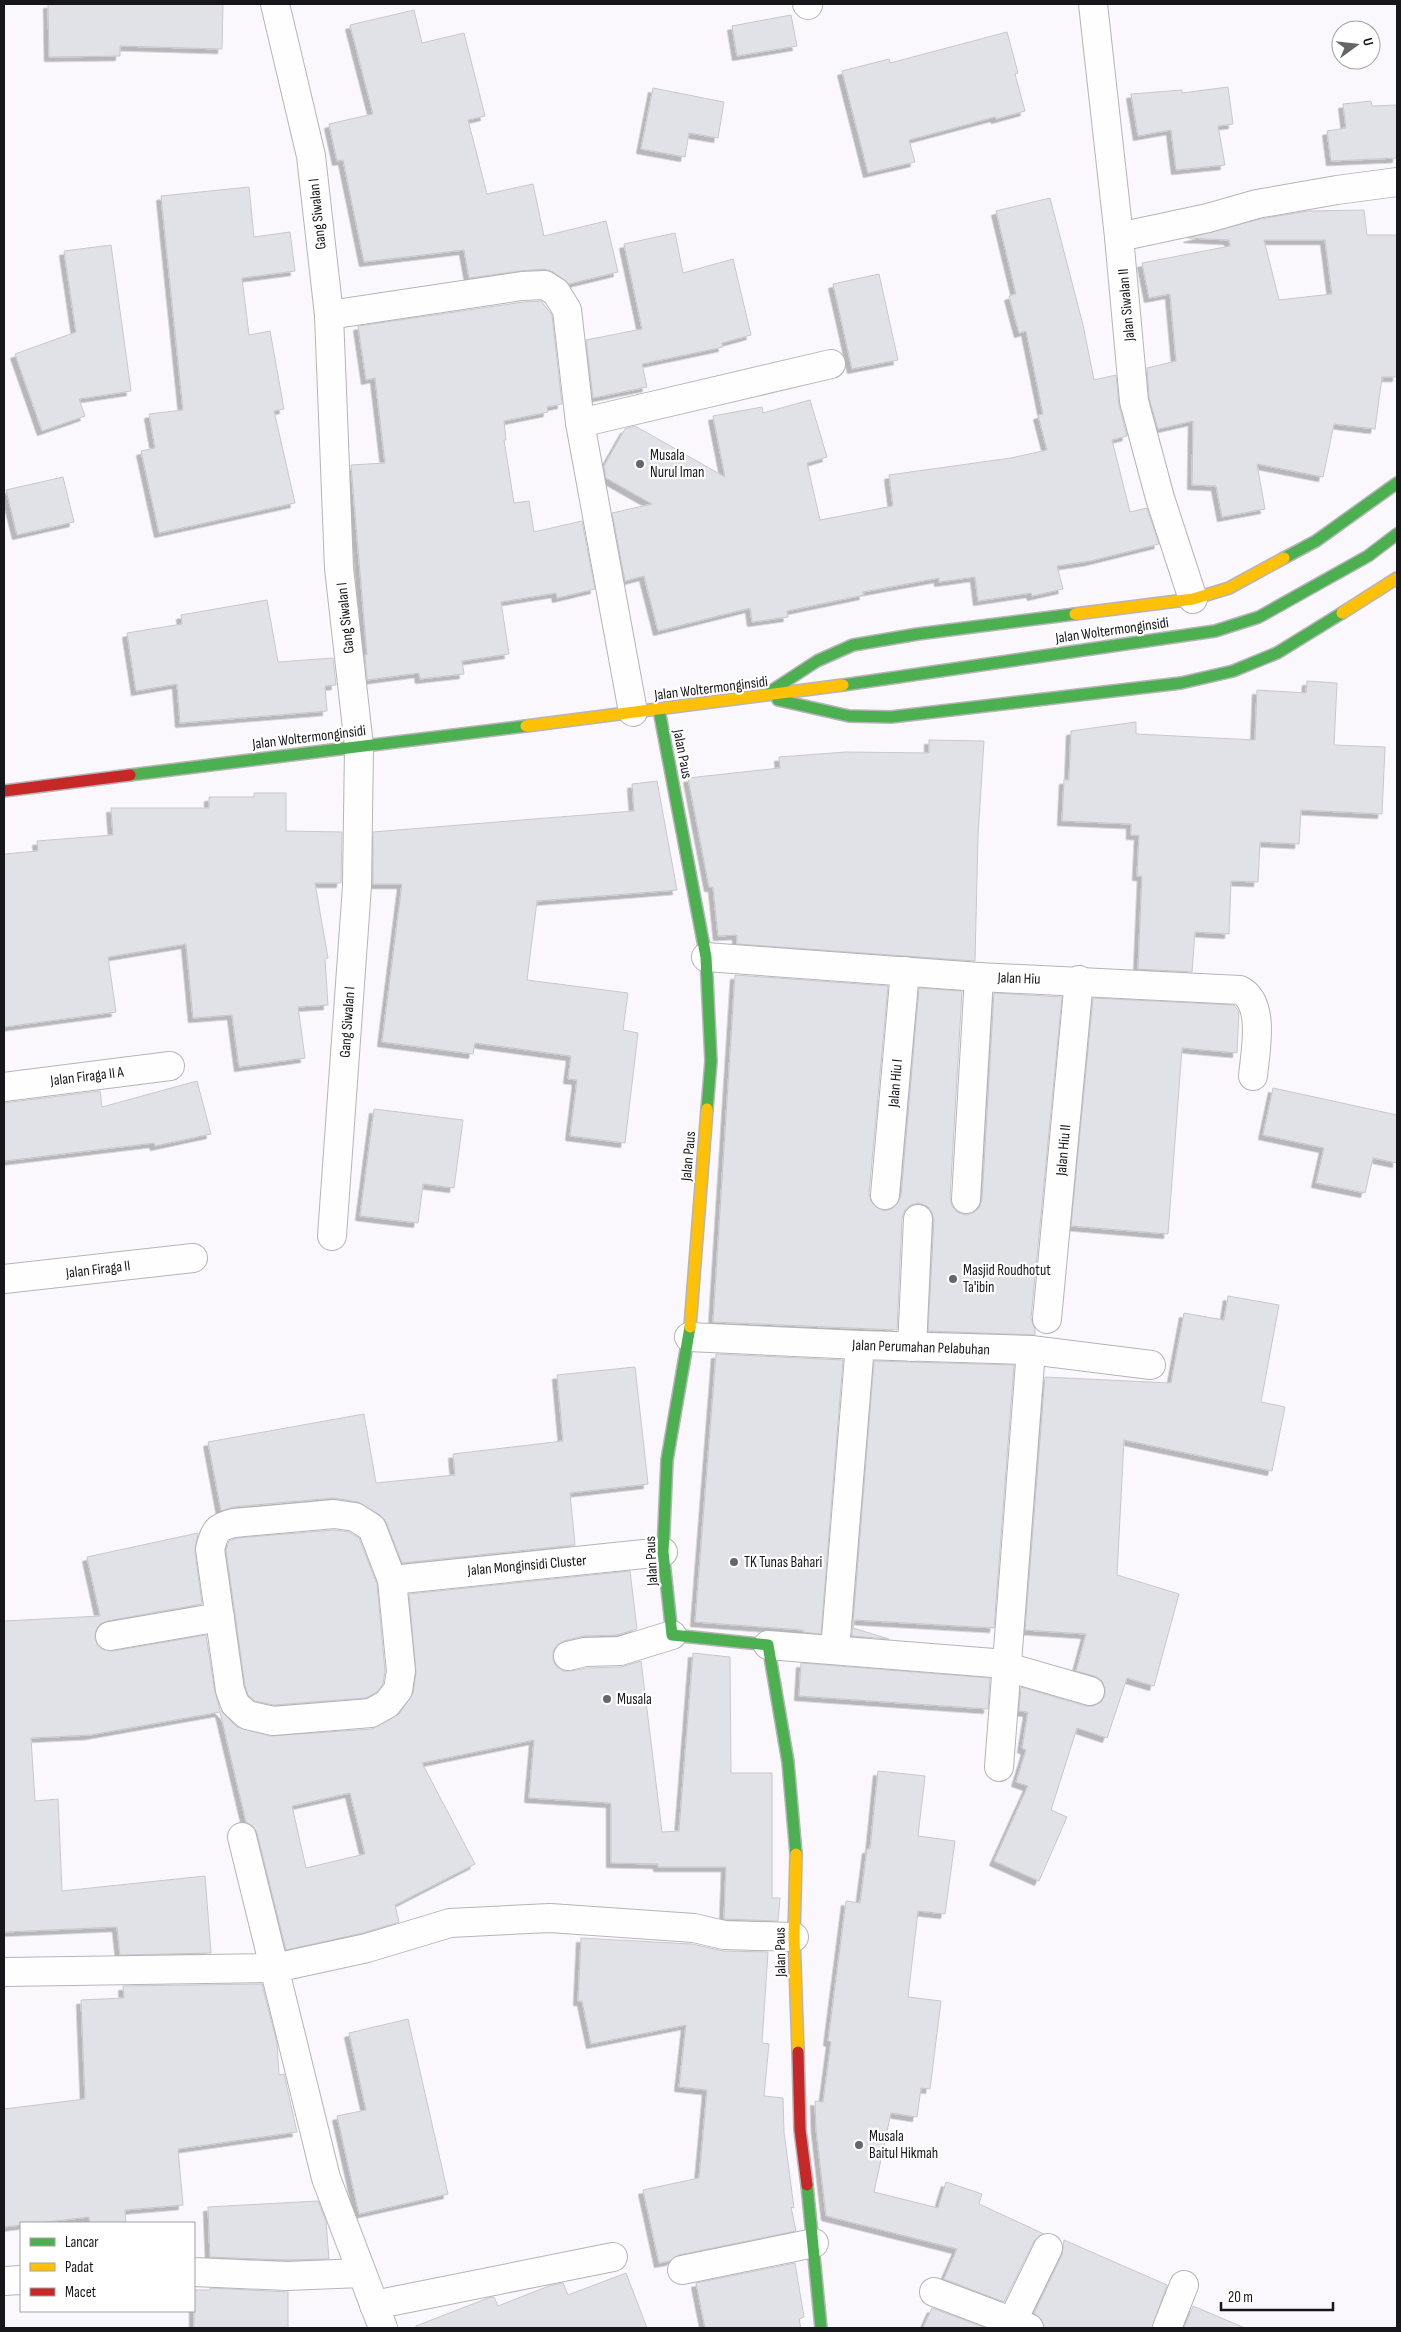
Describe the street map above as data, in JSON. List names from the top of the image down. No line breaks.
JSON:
{"streets":{"street":["Gang Siwalan I","Jalan Siwalan II","Jalan Woltermonginsidi","Jalan Paus","Jalan Hiu","Jalan Firaga II A","Jalan Hiu I","Jalan Hiu II","Jalan Firaga II","Jalan Perumahan Pelabuhan","Jalan Monginsidi Cluster"]},"crossings":[["Gang Siwalan I","Jalan Woltermonginsidi"],["Jalan Woltermonginsidi","Jalan Paus"],["Jalan Paus","Jalan Hiu"],["Jalan Paus","Jalan Perumahan Pelabuhan"],["Jalan Paus","Jalan Monginsidi Cluster"],["Jalan Hiu","Jalan Hiu I"],["Jalan Hiu","Jalan Hiu II"]],"places":["Musala Nurul Iman","Masjid Roudhotut Ta'ibin","TK Tunas Bahari","Musala","Musala Baitul Hikmah"],"legend":["Lancar","Padat","Macet"],"scale_bar":"20 m","north":"right"}
